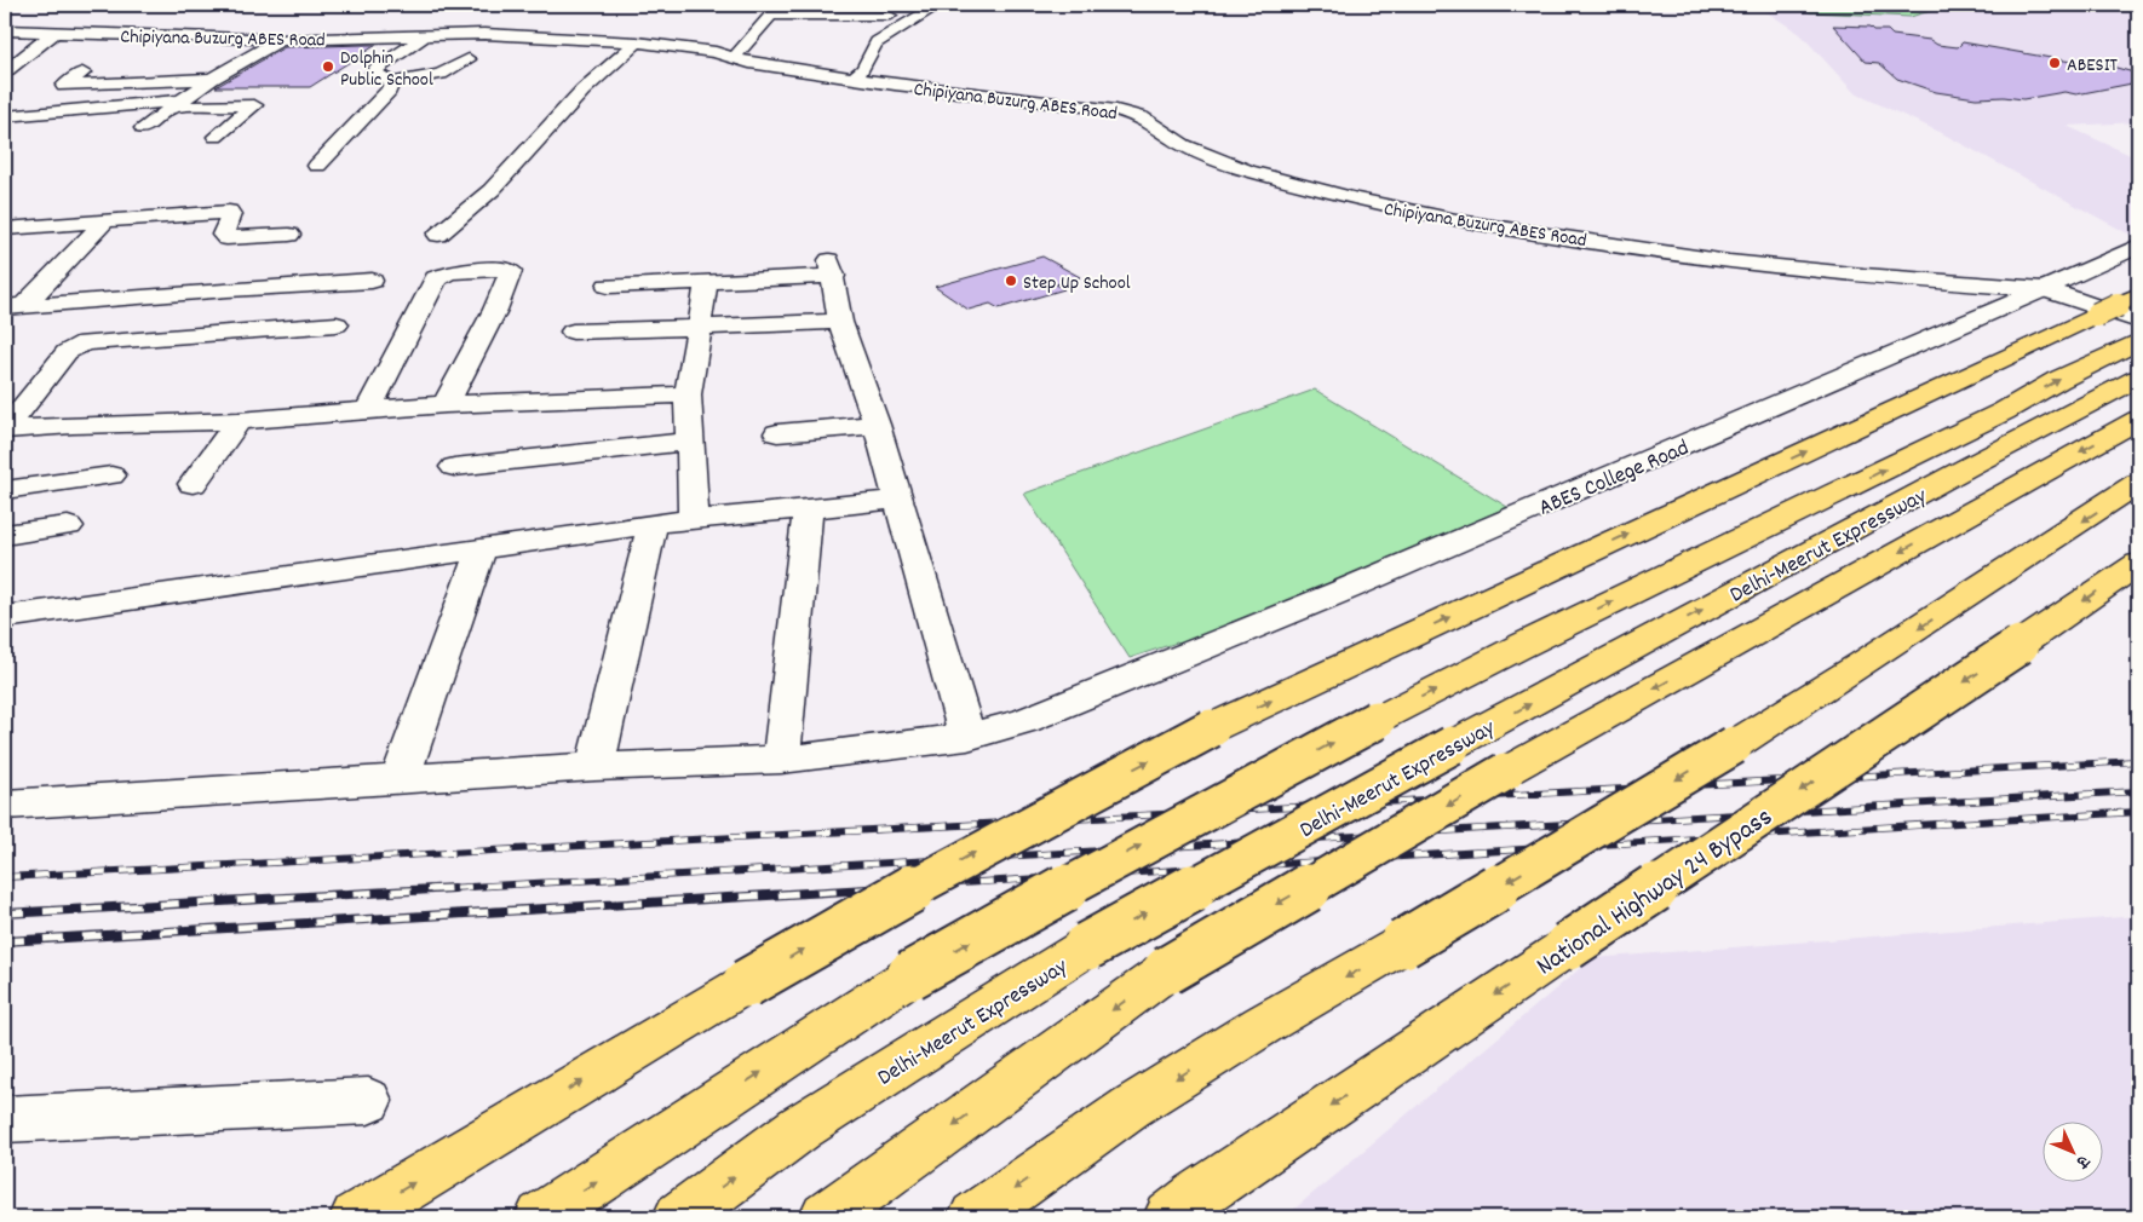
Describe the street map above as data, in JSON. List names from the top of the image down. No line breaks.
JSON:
{"streets":{"highway":["Delhi-Meerut Expressway","National Highway 24 Bypass"],"street":["Chipiyana Buzurg ABES Road","ABES College Road"]},"crossings":[["Chipiyana Buzurg ABES Road","ABES College Road"]],"places":["ABESIT","Dolphin Public School","Step Up School"],"north":"bottom right"}
